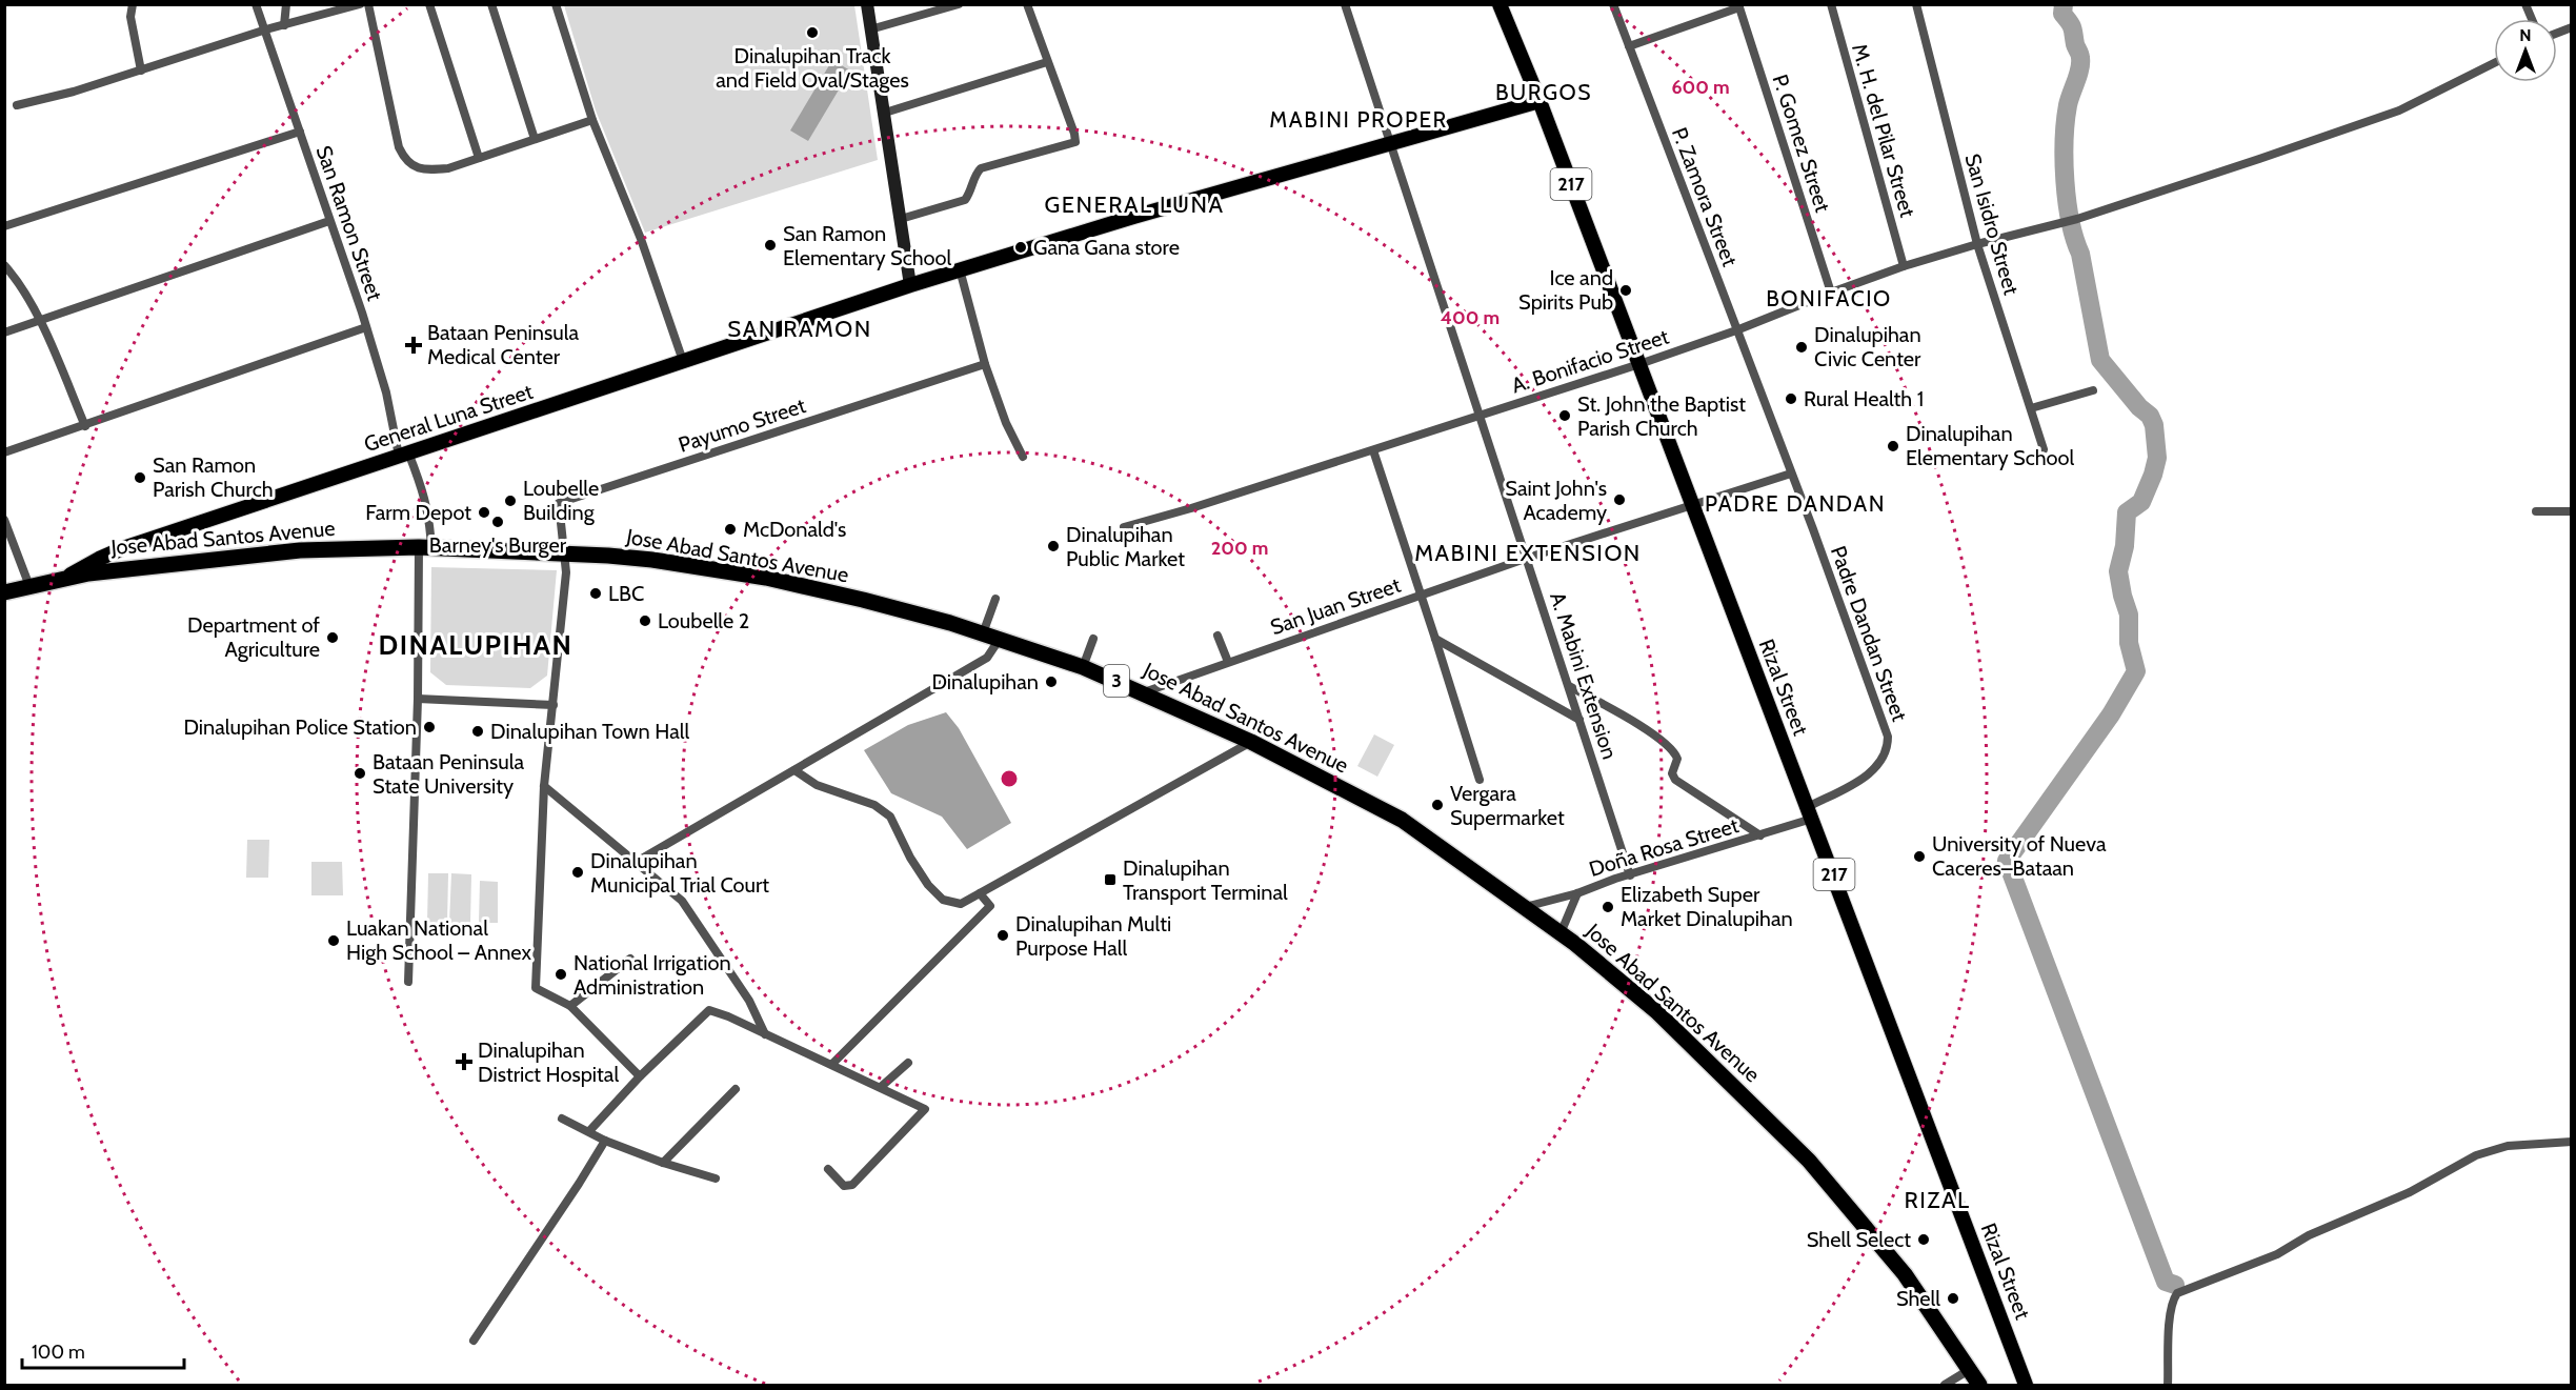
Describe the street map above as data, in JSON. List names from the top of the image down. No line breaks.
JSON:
{"streets":{"highway":["Jose Abad Santos Avenue","3"],"main road":["217","General Luna Street","Rizal Street"],"street":["M. H. del Pilar Street","P. Gomez Street","P. Zamora Street","San Ramon Street","San Isidro Street","A. Bonifacio Street","Payumo Street","San Juan Street","Padre Dandan Street","A. Mabini Extension","Doña Rosa Street"]},"crossings":[["M. H. del Pilar Street","A. Bonifacio Street"],["P. Gomez Street","A. Bonifacio Street"],["P. Zamora Street","A. Bonifacio Street"],["P. Zamora Street","Padre Dandan Street"],["San Ramon Street","General Luna Street"],["San Ramon Street","Jose Abad Santos Avenue"],["San Isidro Street","A. Bonifacio Street"],["A. Bonifacio Street","Padre Dandan Street"],["A. Bonifacio Street","A. Mabini Extension"],["A. Bonifacio Street","Rizal Street"],["General Luna Street","Jose Abad Santos Avenue"],["General Luna Street","A. Mabini Extension"],["General Luna Street","Rizal Street"],["Payumo Street","Jose Abad Santos Avenue"],["Jose Abad Santos Avenue","San Juan Street"],["Jose Abad Santos Avenue","Doña Rosa Street"],["San Juan Street","Padre Dandan Street"],["San Juan Street","A. Mabini Extension"],["San Juan Street","Rizal Street"],["Padre Dandan Street","Rizal Street"],["Padre Dandan Street","Doña Rosa Street"],["A. Mabini Extension","Doña Rosa Street"],["Rizal Street","Doña Rosa Street"]],"districts":["BURGOS","MABINI PROPER","GENERAL LUNA","BONIFACIO","SAN RAMON","PADRE DANDAN","MABINI EXTENSION","DINALUPIHAN","RIZAL"],"places":{"other":["Dinalupihan Track and Field Oval/Stages","San Ramon Elementary School","Gana Gana store","Ice and Spirits Pub","Dinalupihan Civic Center","Rural Health 1","St. John the Baptist Parish Church","Dinalupihan Elementary School","San Ramon Parish Church","Saint John's Academy","Loubelle Building","Farm Depot","Barney's Burger","McDonald's","Dinalupihan Public Market","LBC","Loubelle 2","Department of Agriculture","Dinalupihan","Dinalupihan Police Station","Dinalupihan Town Hall","Bataan Peninsula State University","Vergara Supermarket","University of Nueva Caceres–Bataan","Dinalupihan Municipal Trial Court","Elizabeth Super Market Dinalupihan","Dinalupihan Multi Purpose Hall","Luakan National High School – Annex","National Irrigation Administration","Shell Select","Shell"],"health":["Bataan Peninsula Medical Center","Dinalupihan District Hospital"],"transit":["Dinalupihan Transport Terminal"]},"scale_bar":"100 m","north":"top","rings":["600 m","400 m","200 m"]}
